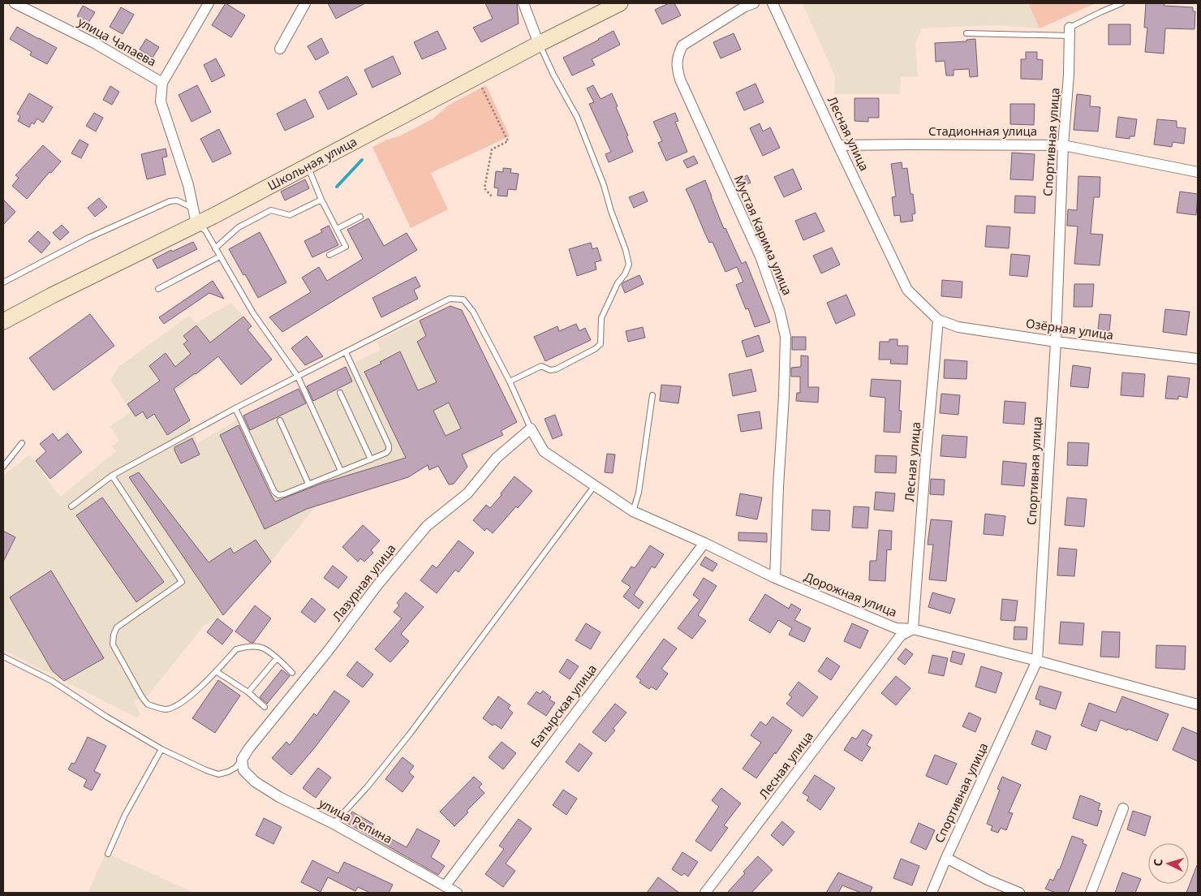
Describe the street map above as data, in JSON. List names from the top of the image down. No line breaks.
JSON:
{"streets":{"street":["улица Чапаева","Стадионная улица","Лесная улица","Спортивная улица","Школьная улица","Мустая Карима улица","Озёрная улица","Лазурная улица","Дорожная улица","Батырская улица","улица Репина"]},"crossings":[["улица Чапаева","Школьная улица"],["Стадионная улица","Лесная улица"],["Стадионная улица","Спортивная улица"],["Лесная улица","Озёрная улица"],["Лесная улица","Дорожная улица"],["Спортивная улица","Озёрная улица"],["Спортивная улица","Дорожная улица"],["Мустая Карима улица","Дорожная улица"],["Лазурная улица","Дорожная улица"],["Лазурная улица","улица Репина"],["Дорожная улица","Батырская улица"],["Батырская улица","улица Репина"]],"north":"left"}
